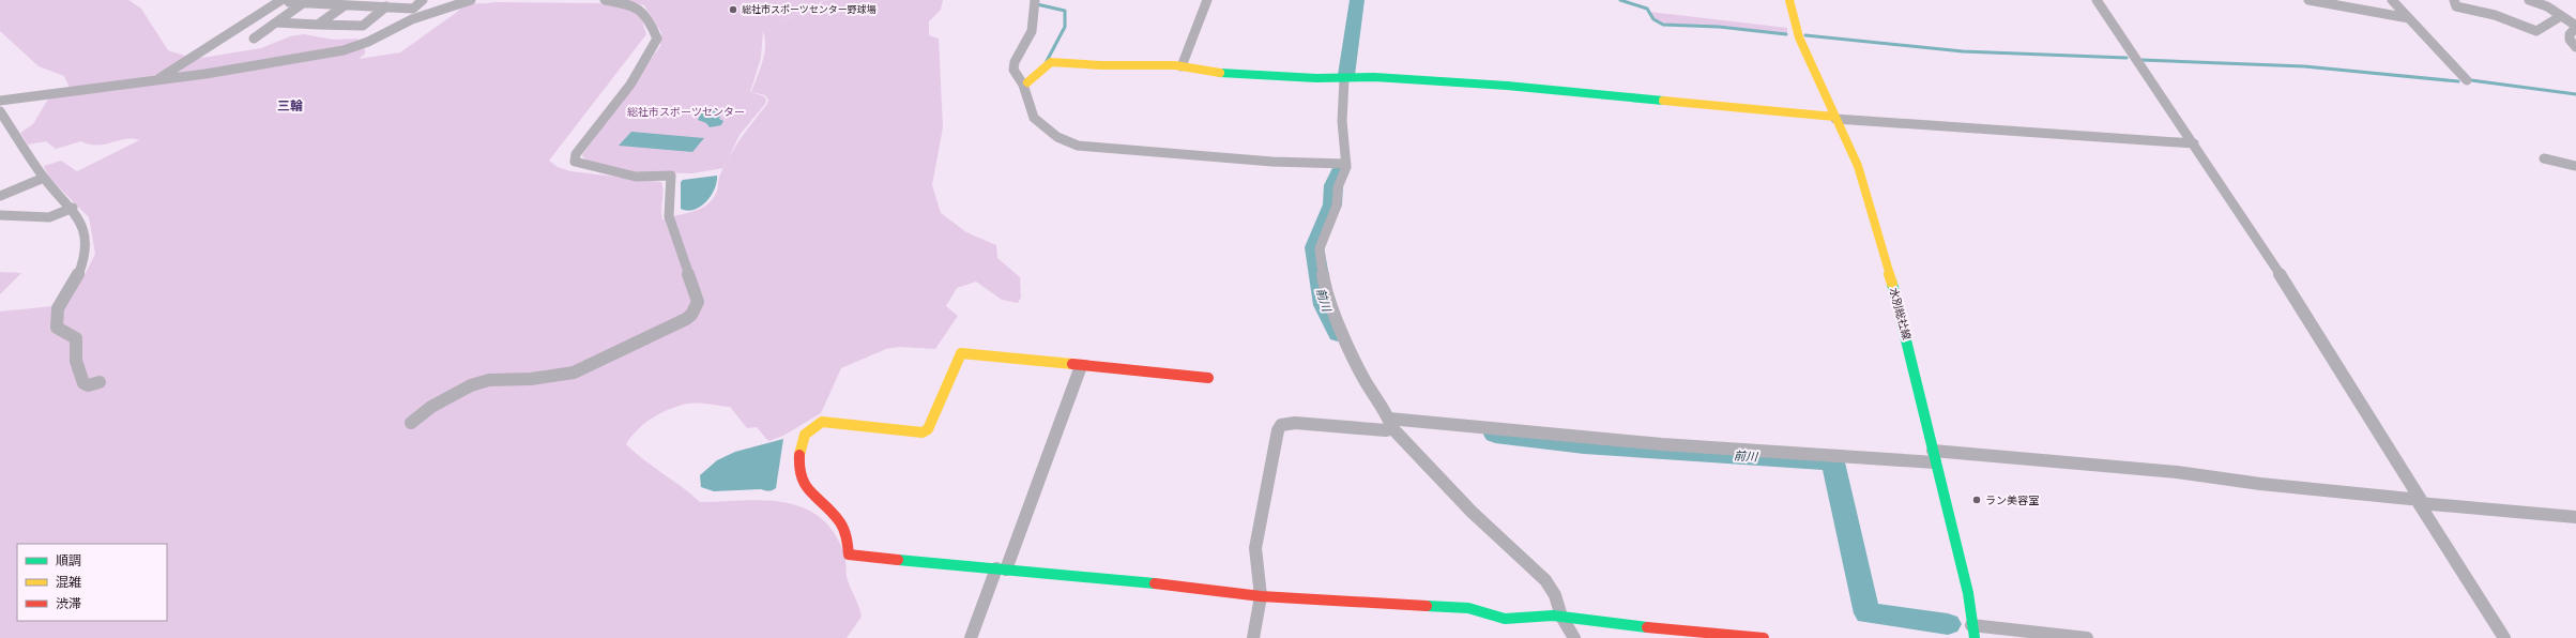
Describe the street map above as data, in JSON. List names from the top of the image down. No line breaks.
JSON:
{"streets":{"street":["水別総社線"]},"districts":["三輪"],"water":["前川"],"parks":["総社市スポーツセンター"],"places":["総社市スポーツセンター野球場","ラン美容室"],"legend":["順調","混雑","渋滞"]}
